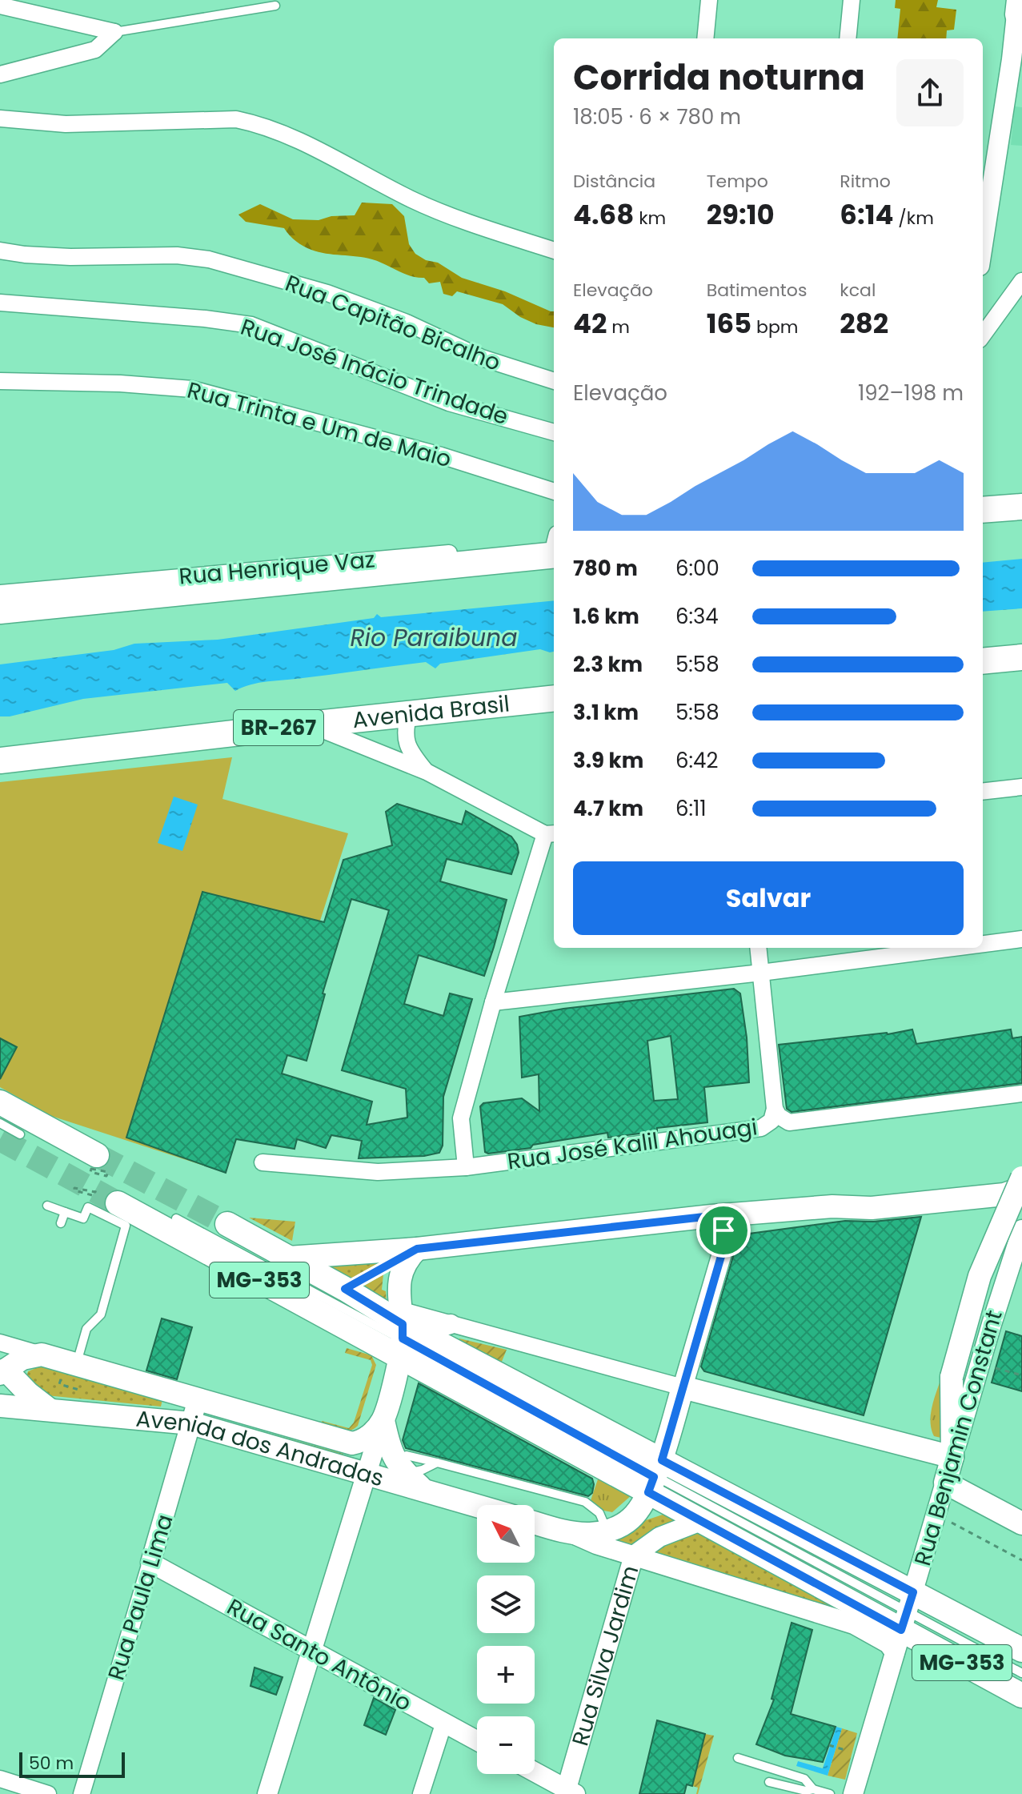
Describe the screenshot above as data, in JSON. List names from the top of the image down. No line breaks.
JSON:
{"streets":{"highway":["Avenida Brasil","BR-267"],"main road":["MG-353","Rua Benjamin Constant","Avenida dos Andradas"],"street":["Rua Capitão Bicalho","Rua José Inácio Trindade","Rua Trinta e Um de Maio","Rua Henrique Vaz","Rua José Kalil Ahouagi","Rua Paula Lima","Rua Santo Antônio","Rua Silva Jardim"]},"crossings":[["MG-353","Rua Benjamin Constant"],["MG-353","Rua Silva Jardim"],["Avenida dos Andradas","Rua Paula Lima"],["Rua Paula Lima","Rua Santo Antônio"]],"water":["Rio Paraibuna"],"scale_bar":"50 m","north":"top left","page":{"heading":["Corrida noturna","18:05 · 6 × 780 m"],"stats":[["Distância","4.68 km"],["Tempo","29:10"],["Ritmo","6:14 /km"],["Elevação","42 m"],["Batimentos","165 bpm"],["kcal","282"]],"chart":["Elevação","192–198 m"],"list":[{"name":"780 m","note":"6:00"},{"name":"1.6 km","note":"6:34"},{"name":"2.3 km","note":"5:58"},{"name":"3.1 km","note":"5:58"},{"name":"3.9 km","note":"6:42"},{"name":"4.7 km","note":"6:11"}],"buttons":"Salvar","map_buttons":["+","−"],"scale":"50 m"}}
